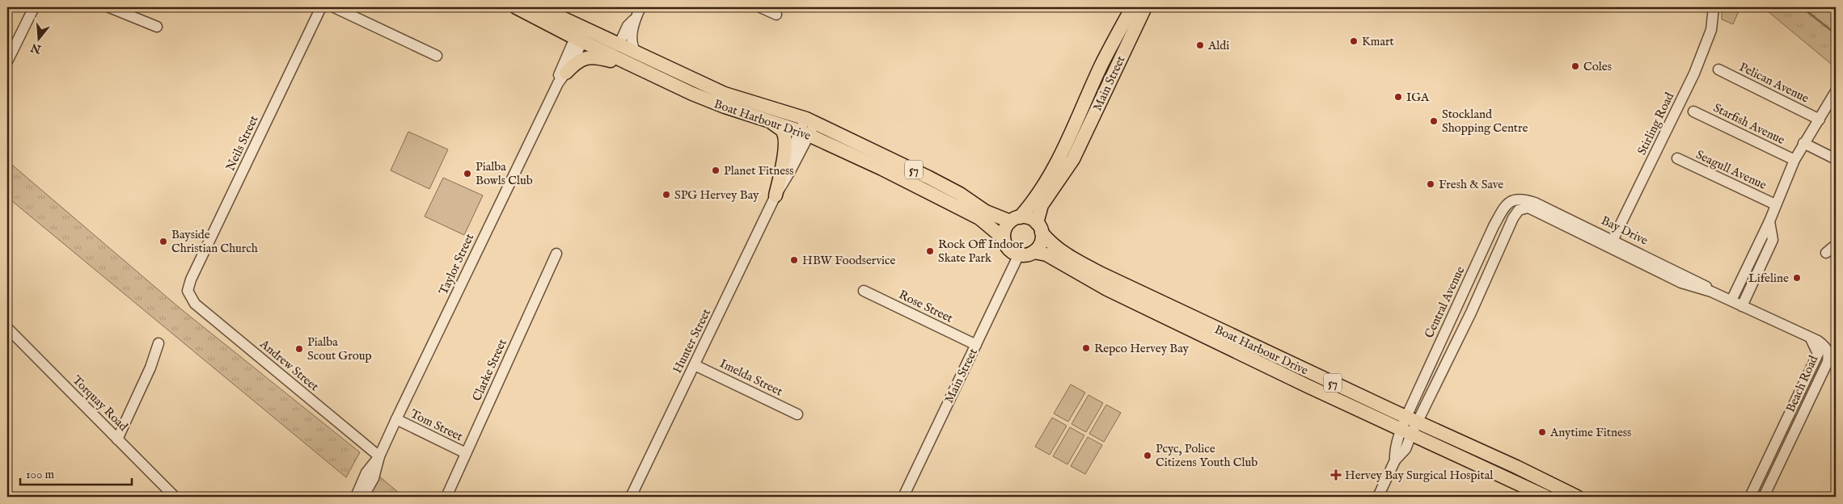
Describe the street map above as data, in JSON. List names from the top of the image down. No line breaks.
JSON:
{"streets":{"main road":["Main Street","Boat Harbour Drive","57"],"street":["Pelican Avenue","Stirling Road","Starfish Avenue","Neils Street","Seagull Avenue","Bay Drive","Taylor Street","Central Avenue","Rose Street","Hunter Street","Andrew Street","Clarke Street","Imelda Street","Beach Road","Torquay Road","Tom Street"]},"crossings":[["Main Street","Boat Harbour Drive"],["Main Street","57"],["Main Street","Rose Street"],["Boat Harbour Drive","57"],["Boat Harbour Drive","Taylor Street"],["Boat Harbour Drive","Central Avenue"],["Boat Harbour Drive","Hunter Street"],["Stirling Road","Bay Drive"],["Neils Street","Andrew Street"],["Bay Drive","Central Avenue"],["Bay Drive","Beach Road"],["Taylor Street","Andrew Street"],["Taylor Street","Tom Street"],["Hunter Street","Imelda Street"],["Clarke Street","Tom Street"]],"places":{"other":["Kmart","Aldi","Coles","IGA","Stockland Shopping Centre","Planet Fitness","Pialba Bowls Club","Fresh & Save","SPG Hervey Bay","Bayside Christian Church","Rock Off Indoor Skate Park","HBW Foodservice","Lifeline","Repco Hervey Bay","Pialba Scout Group","Anytime Fitness","Pcyc, Police Citizens Youth Club"],"health":["Hervey Bay Surgical Hospital"]},"scale_bar":"100 m","north":"bottom"}
